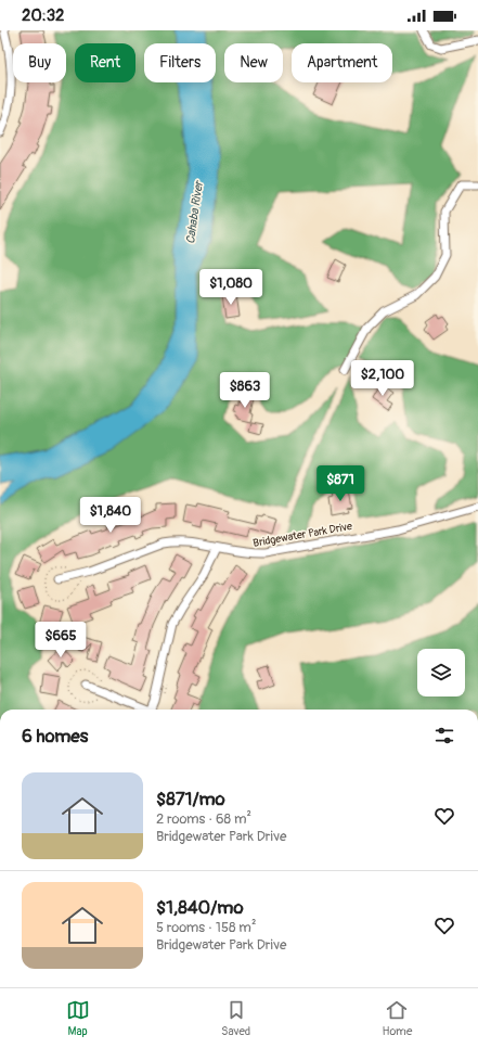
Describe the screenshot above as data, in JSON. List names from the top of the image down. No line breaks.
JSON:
{"streets":{"street":["Bridgewater Park Drive"]},"water":["Cahaba River"],"page":{"status":"20:32","chip":["Buy","Rent","Filters","New","Apartment"],"price":["$1,080","$2,100","$863","$871","$1,840","$665"],"heading":"6 homes","list":[{"name":"$871/mo","note":"2 rooms · 68 m² · Bridgewater Park Drive"},{"name":"$1,840/mo","note":"5 rooms · 158 m² · Bridgewater Park Drive"}],"tabs":["Map","Saved","Home"]}}
